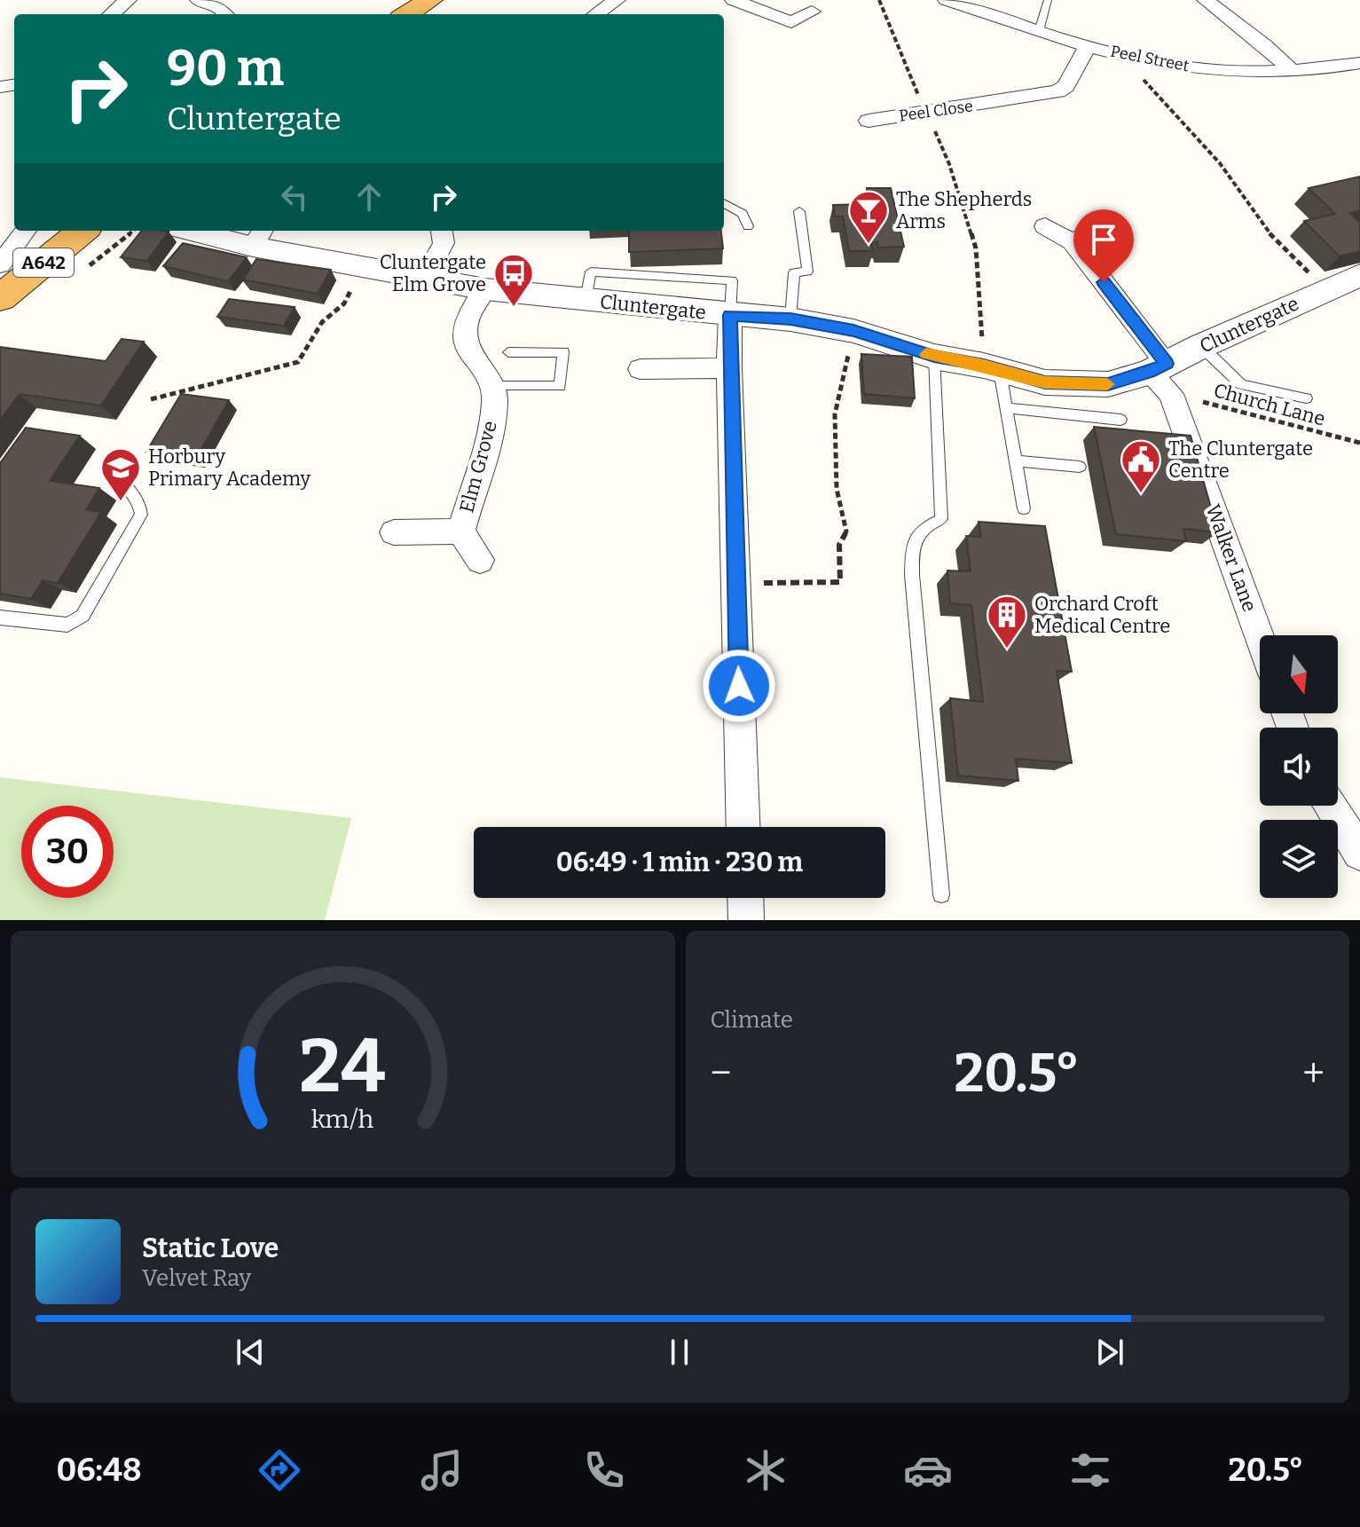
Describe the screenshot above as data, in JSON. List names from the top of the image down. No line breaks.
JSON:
{"streets":{"highway":["A642"],"street":["Peel Street","Peel Close","Cluntergate","Elm Grove","Walker Lane"],"path":["Church Lane"]},"crossings":[["Peel Street","Peel Close"],["Cluntergate","Walker Lane"],["Church Lane","Walker Lane"]],"places":{"bar":["The Shepherds Arms"],"bus stop":["Cluntergate Elm Grove"],"public building":["The Cluntergate Centre"],"school or university":["Horbury Primary Academy"],"building":["Orchard Croft Medical Centre"]},"north":"bottom","page":{"turn":["90 m","Cluntergate"],"limit":"30","trip":"06:49 · 1 min · 230 m","tile":"Climate","heat":["−","20.5°","+"],"song":["Static Love","Velvet Ray"],"tabs":["06:48","20.5°"],"gauge":["24","km/h"]}}
